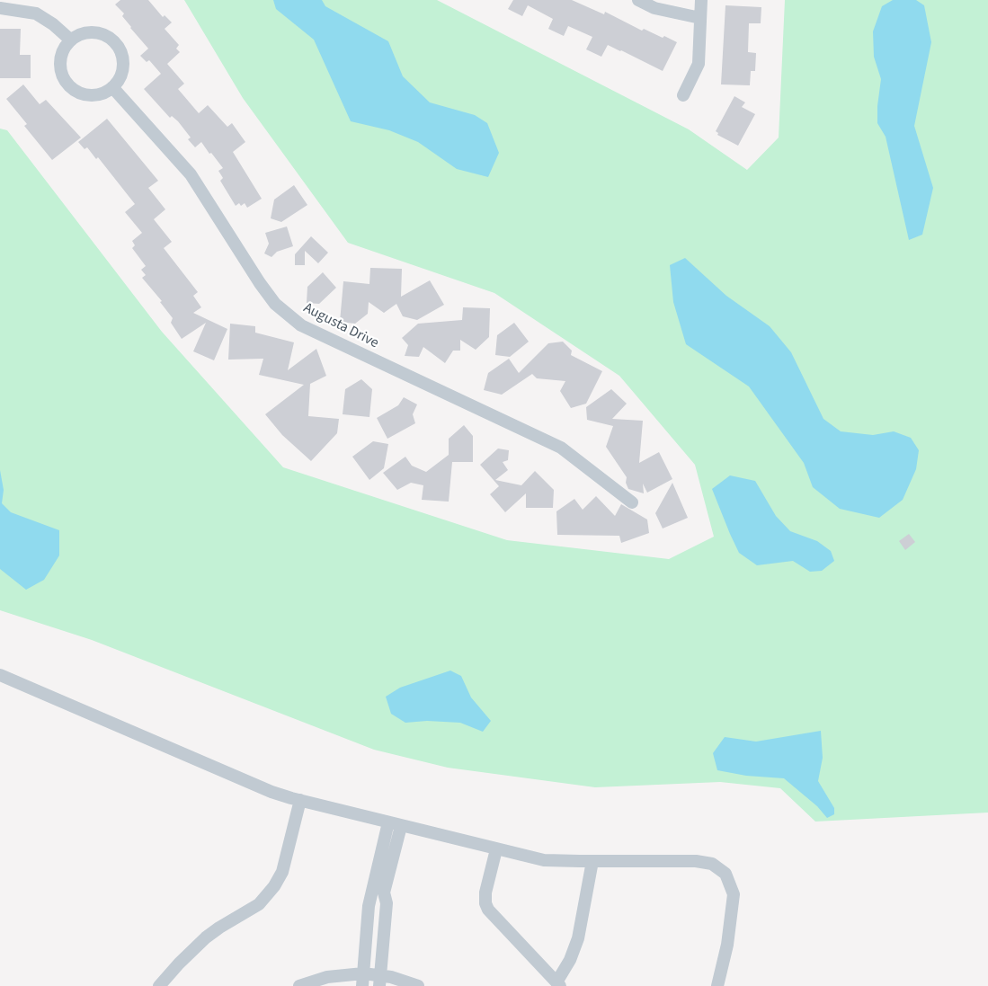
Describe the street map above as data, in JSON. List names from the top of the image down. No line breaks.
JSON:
{"streets":{"street":["Augusta Drive"]}}
